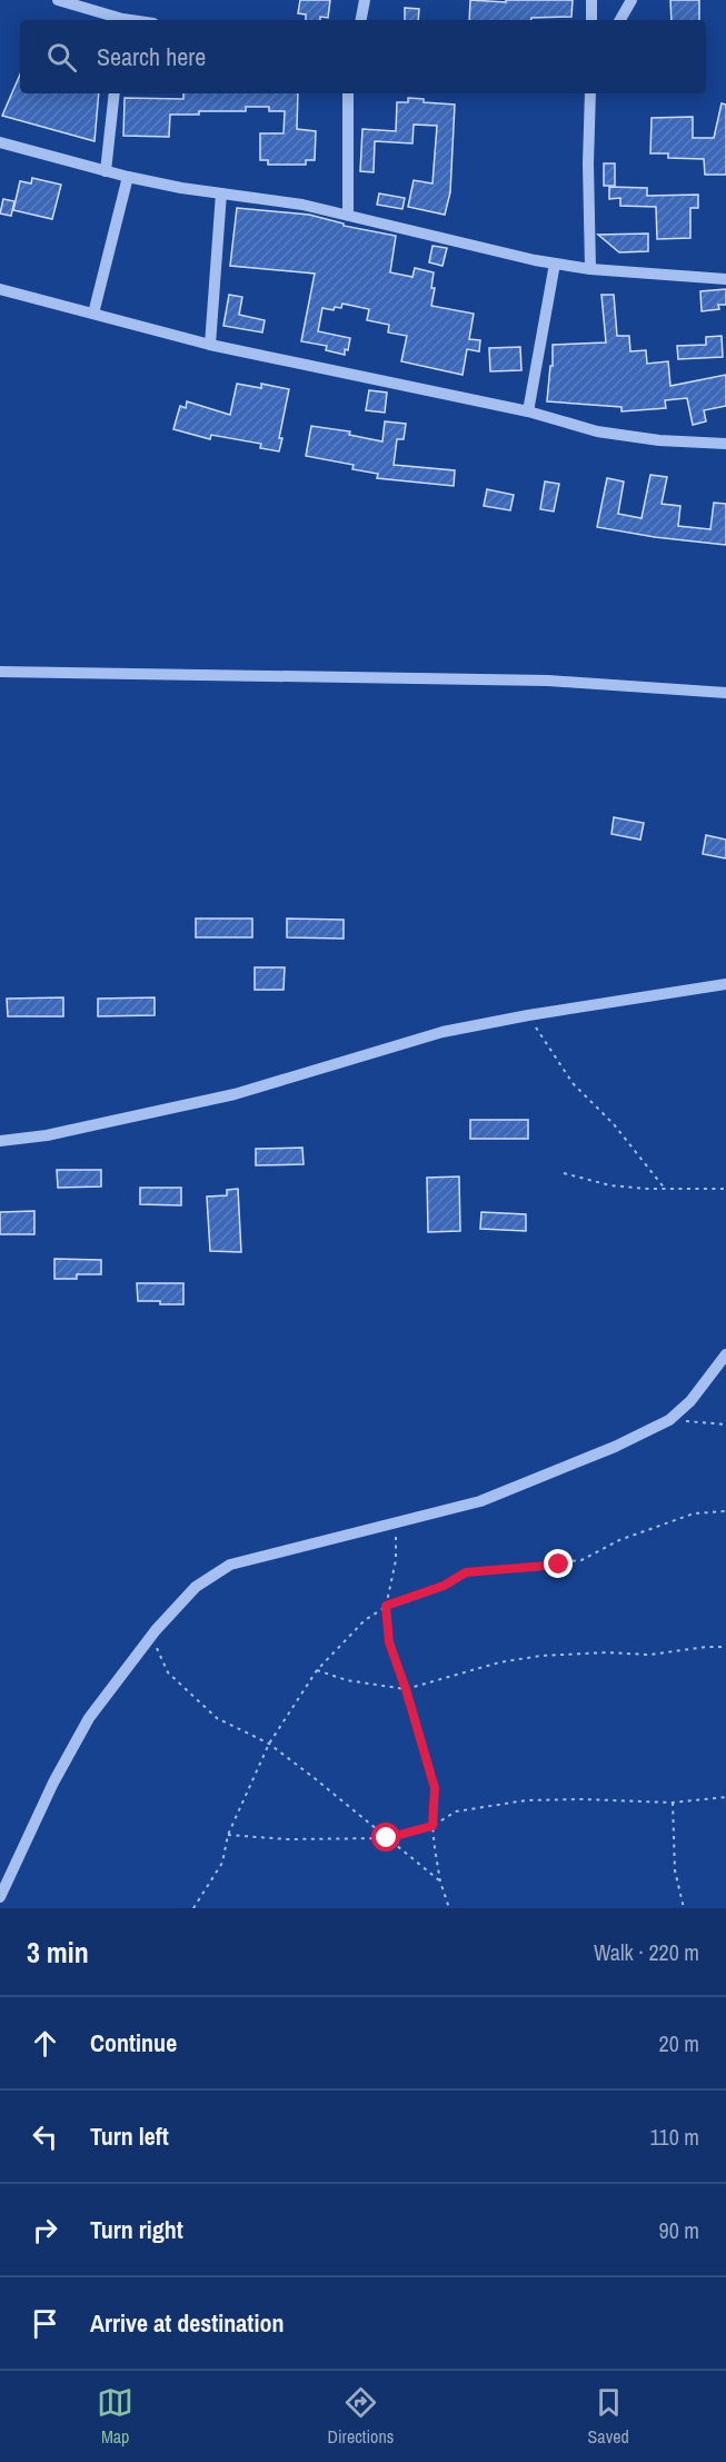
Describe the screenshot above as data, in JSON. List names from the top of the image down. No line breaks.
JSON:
{"page":{"search":"Search here","heading":["3 min","Walk · 220 m"],"list":[["Continue","20 m"],["Turn left","110 m"],["Turn right","90 m"],"Arrive at destination"],"nav":["Map","Directions","Saved"]}}
